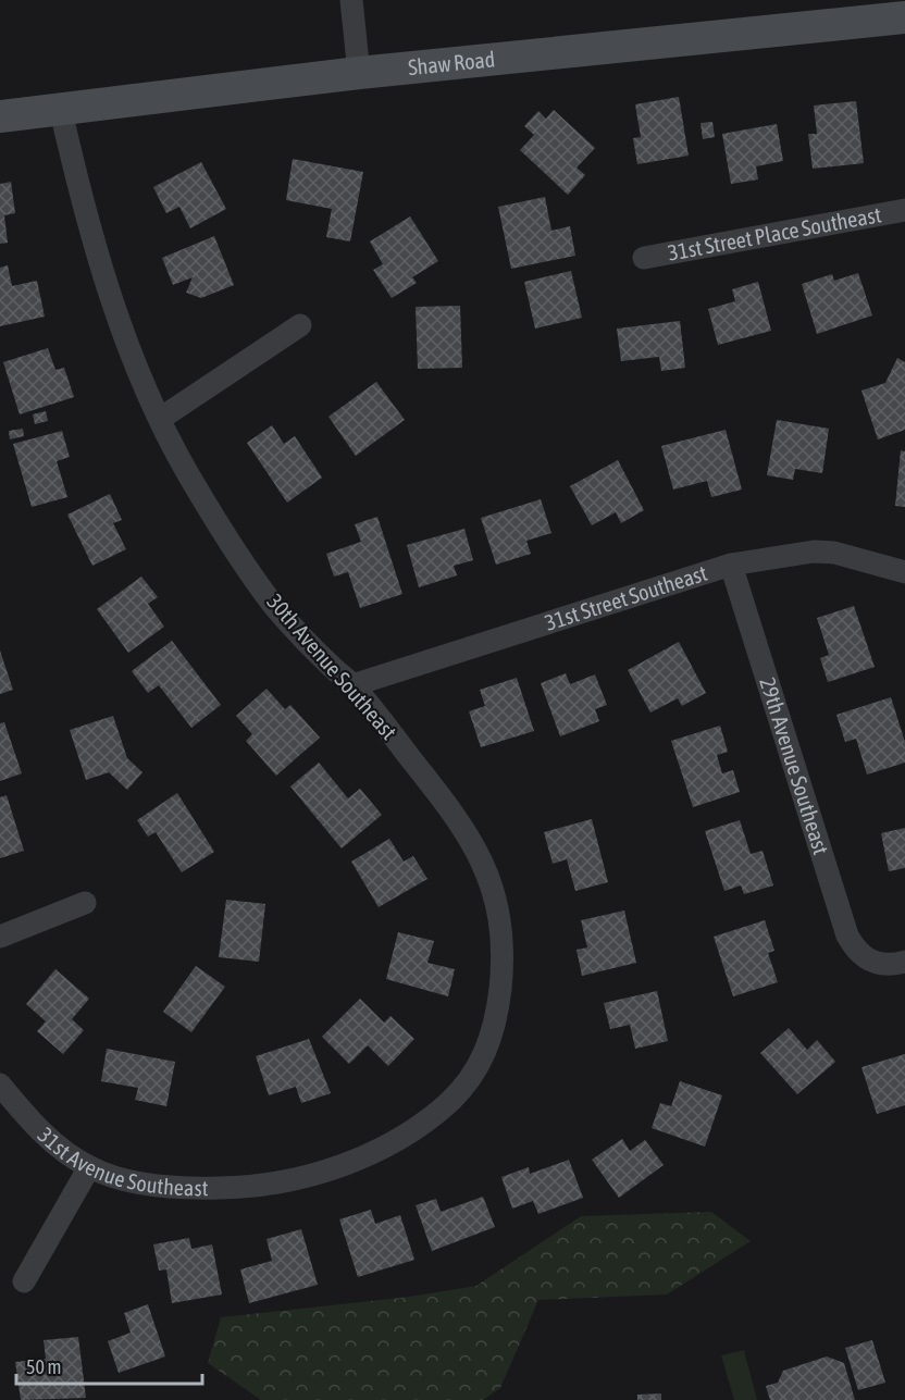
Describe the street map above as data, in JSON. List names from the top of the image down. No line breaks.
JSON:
{"streets":{"main road":["Shaw Road"],"street":["31st Street Place Southeast","31st Street Southeast","30th Avenue Southeast","29th Avenue Southeast","31st Avenue Southeast"]},"crossings":[["Shaw Road","30th Avenue Southeast"],["31st Street Southeast","30th Avenue Southeast"],["31st Street Southeast","29th Avenue Southeast"],["30th Avenue Southeast","31st Avenue Southeast"]],"scale_bar":"50 m"}
